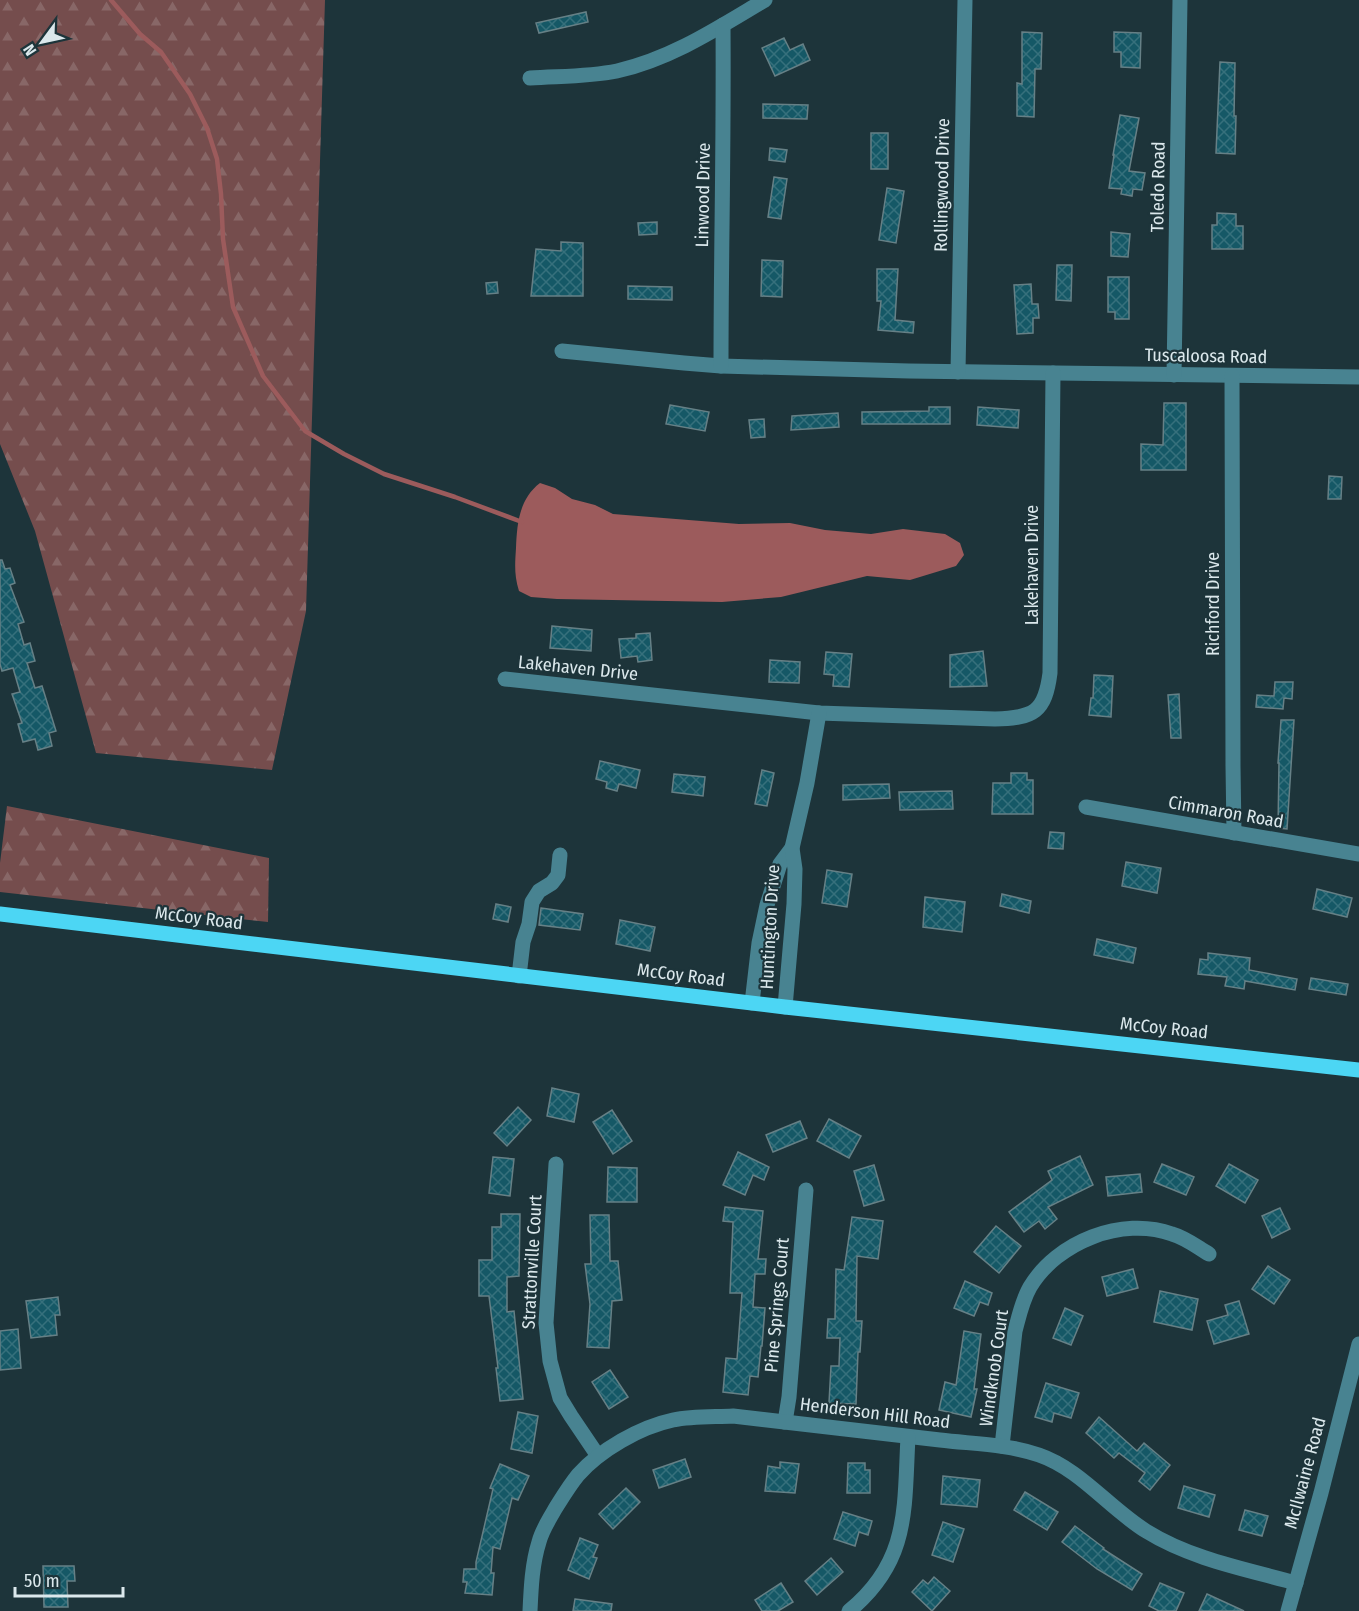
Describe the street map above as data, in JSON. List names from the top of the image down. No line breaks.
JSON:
{"streets":{"main road":["McCoy Road"],"street":["Rollingwood Drive","Toledo Road","Linwood Drive","Tuscaloosa Road","Lakehaven Drive","Richford Drive","Cimmaron Road","Huntington Drive","Strattonville Court","Pine Springs Court","Windknob Court","Henderson Hill Road","McIlwaine Road"]},"crossings":[["Toledo Road","Tuscaloosa Road"],["Tuscaloosa Road","Lakehaven Drive"],["Tuscaloosa Road","Richford Drive"],["Lakehaven Drive","Huntington Drive"],["Richford Drive","Cimmaron Road"],["McCoy Road","Huntington Drive"],["Strattonville Court","Henderson Hill Road"],["Pine Springs Court","Henderson Hill Road"],["Windknob Court","Henderson Hill Road"],["Henderson Hill Road","McIlwaine Road"]],"scale_bar":"50 m","north":"bottom left"}
